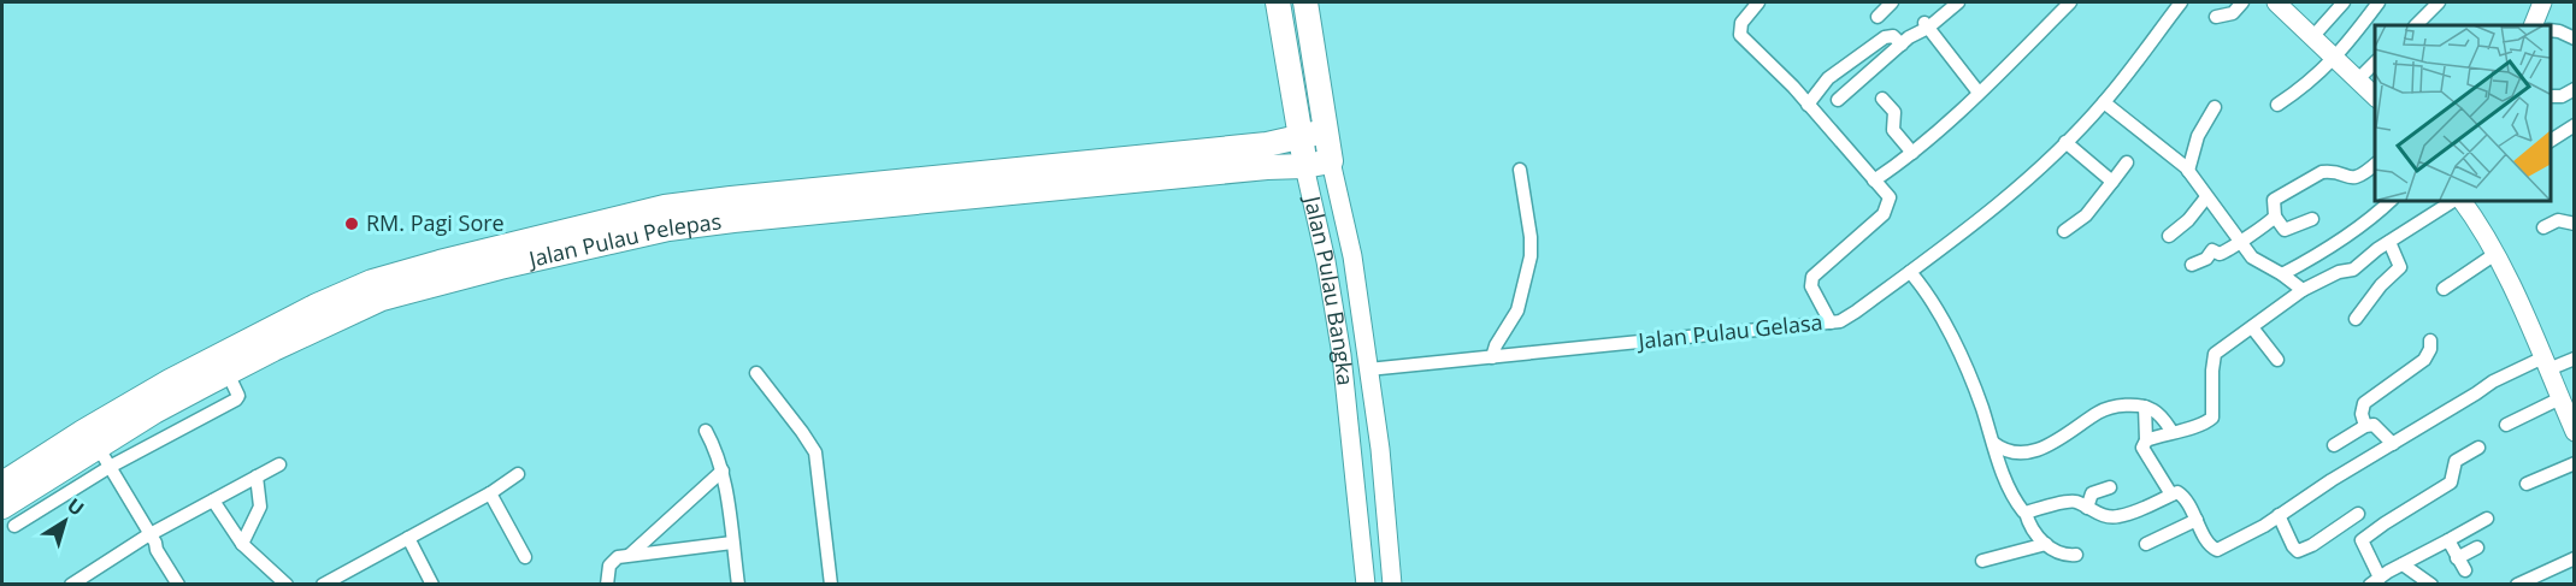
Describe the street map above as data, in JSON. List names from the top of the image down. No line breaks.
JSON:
{"streets":{"highway":["Jalan Pulau Pelepas","Jalan Pulau Bangka"],"street":["Jalan Pulau Gelasa"]},"crossings":[["Jalan Pulau Pelepas","Jalan Pulau Bangka"],["Jalan Pulau Bangka","Jalan Pulau Gelasa"]],"places":["RM. Pagi Sore"],"north":"top right"}
